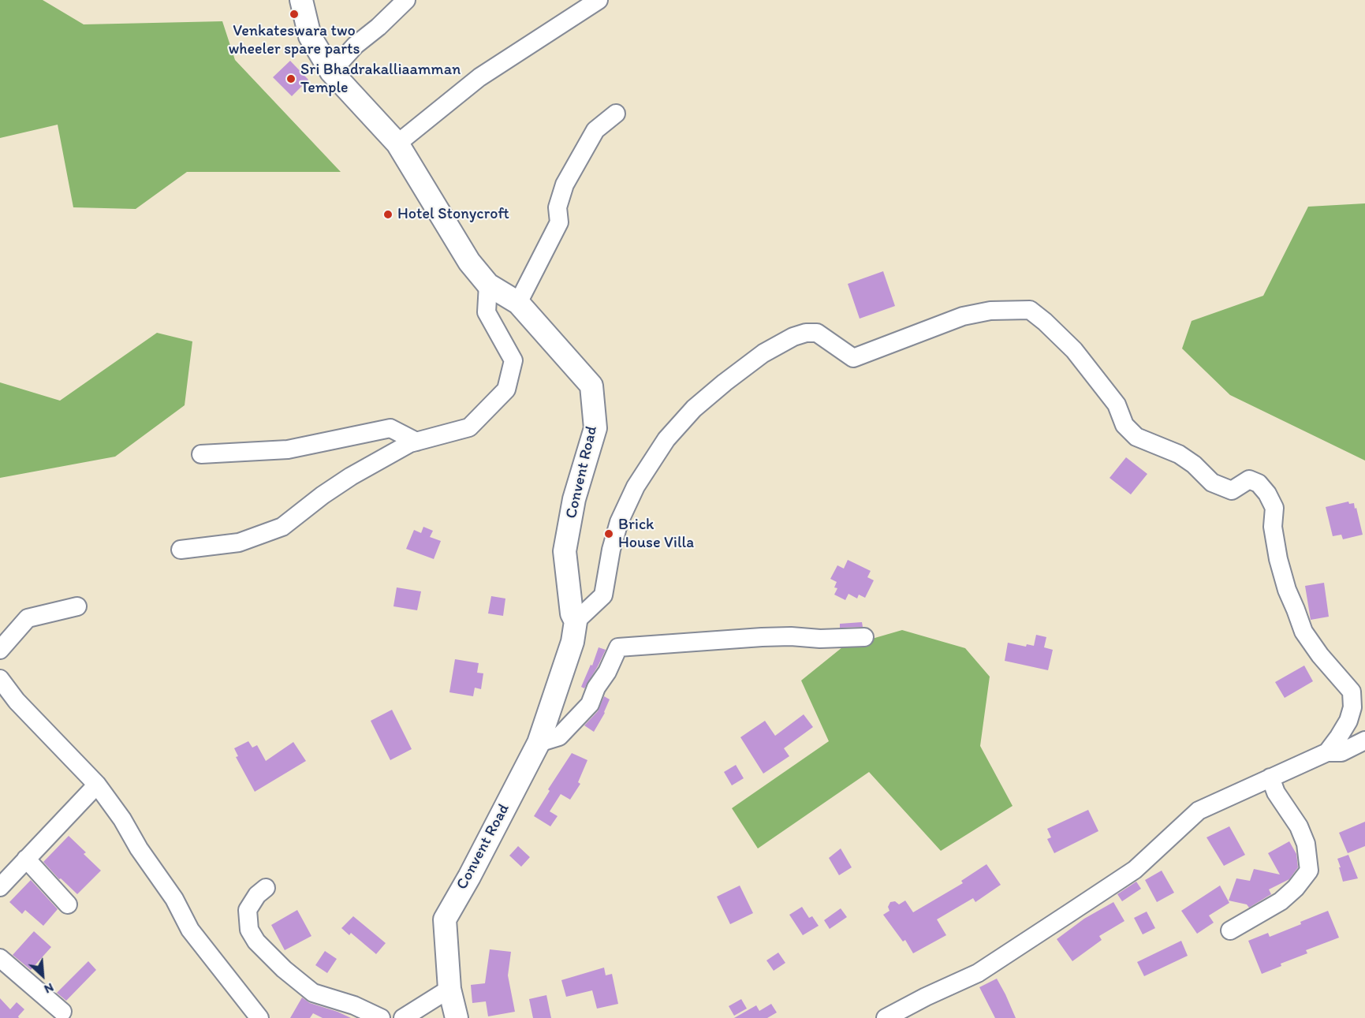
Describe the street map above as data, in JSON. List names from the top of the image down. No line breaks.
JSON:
{"streets":{"main road":["Convent Road"]},"places":["Venkateswara two wheeler spare parts","Sri Bhadrakalliaamman Temple","Hotel Stonycroft","Brick House Villa"],"north":"bottom right"}
